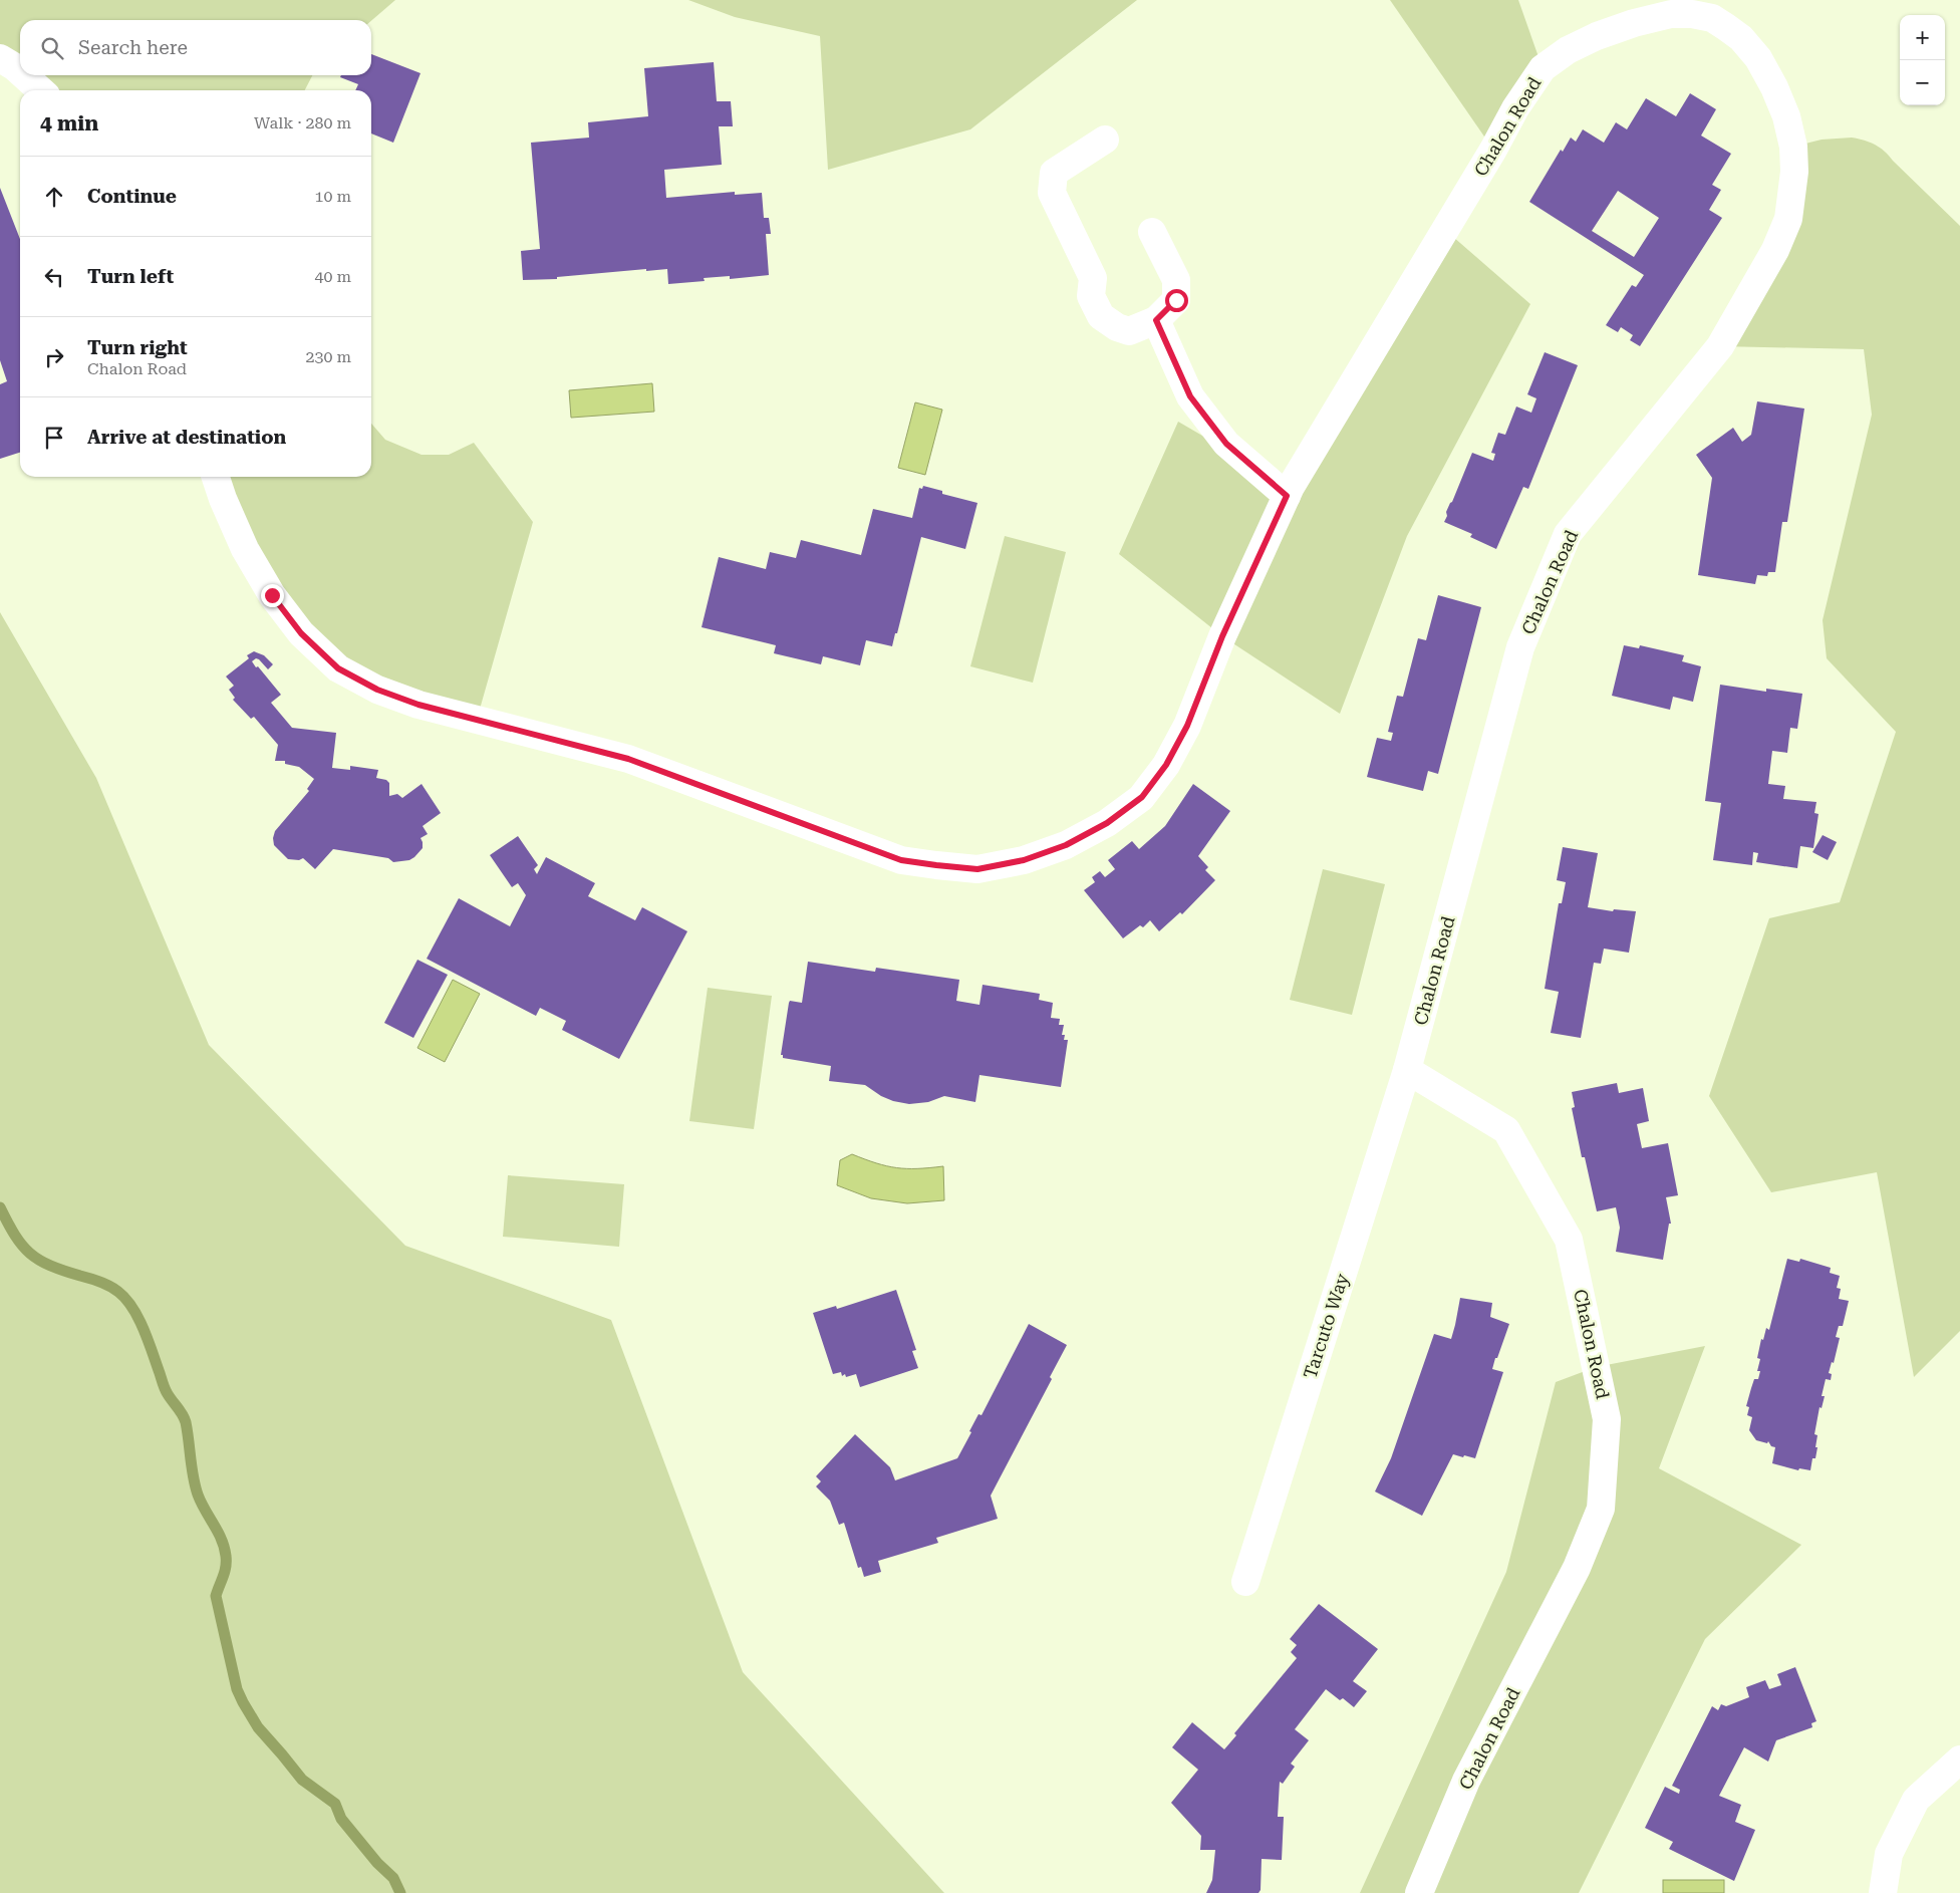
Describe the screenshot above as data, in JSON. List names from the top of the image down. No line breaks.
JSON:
{"streets":{"street":["Chalon Road","Tarcuto Way"]},"crossings":[["Chalon Road","Tarcuto Way"]],"page":{"map_buttons":["+","−"],"search":"Search here","heading":["4 min","Walk · 280 m"],"list":[["Continue","10 m"],["Turn left","40 m"],["Turn right","Chalon Road","230 m"],"Arrive at destination"]}}
